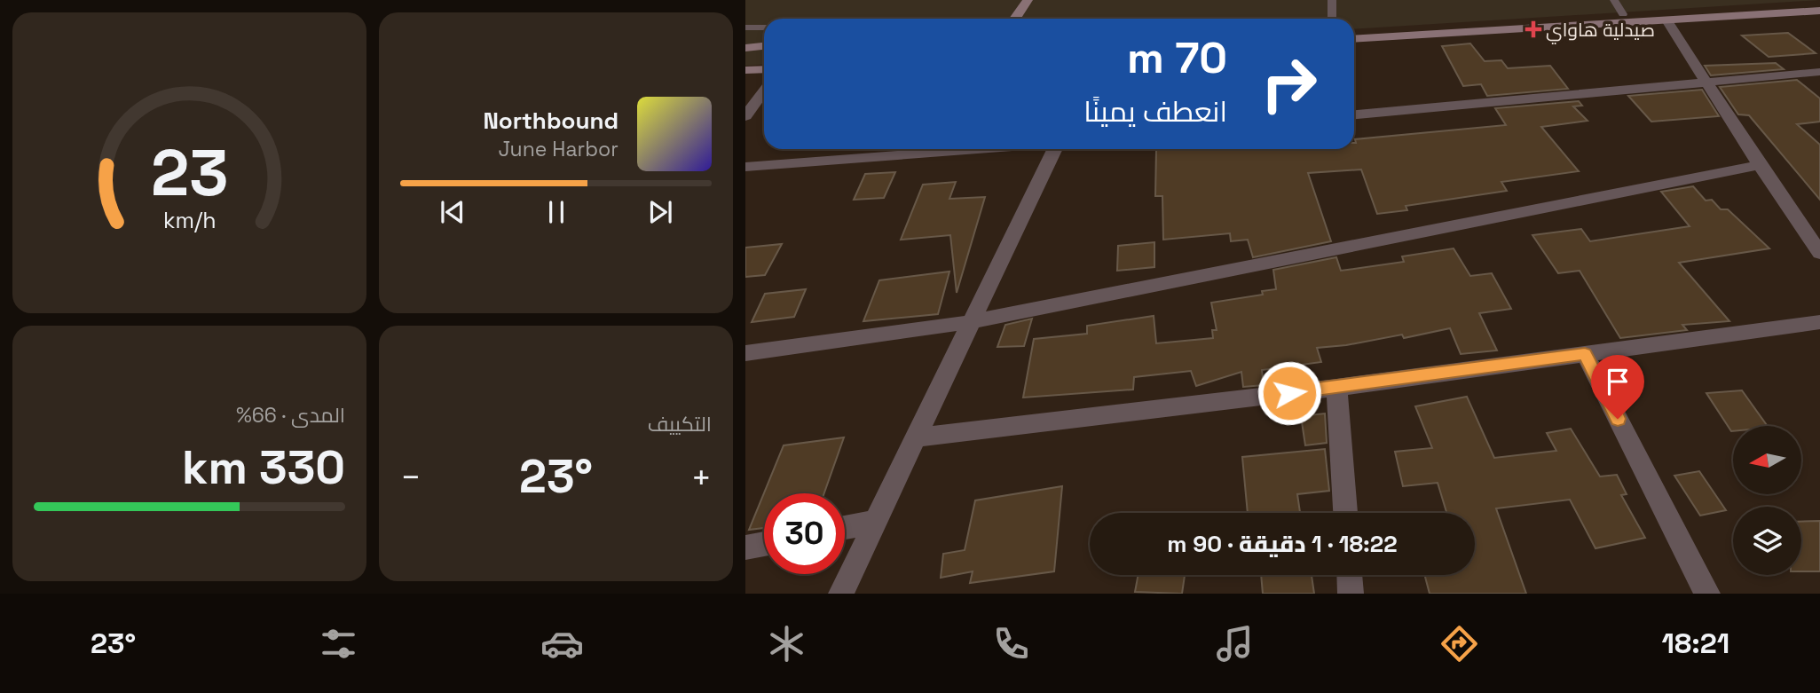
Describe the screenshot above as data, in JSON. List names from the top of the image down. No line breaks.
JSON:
{"places":{"health":["صيدلية هاواي"]},"north":"left","page":{"turn":["70 m","انعطف يمينًا"],"song":["Northbound","June Harbor"],"tile":["التكييف",["المدى · 66%","330 km"]],"heat":["−","23°","+"],"limit":"30","trip":"18:22 · 1 دقيقة · 90 m","tabs":["18:21","23°"],"gauge":["23","km/h"]}}
